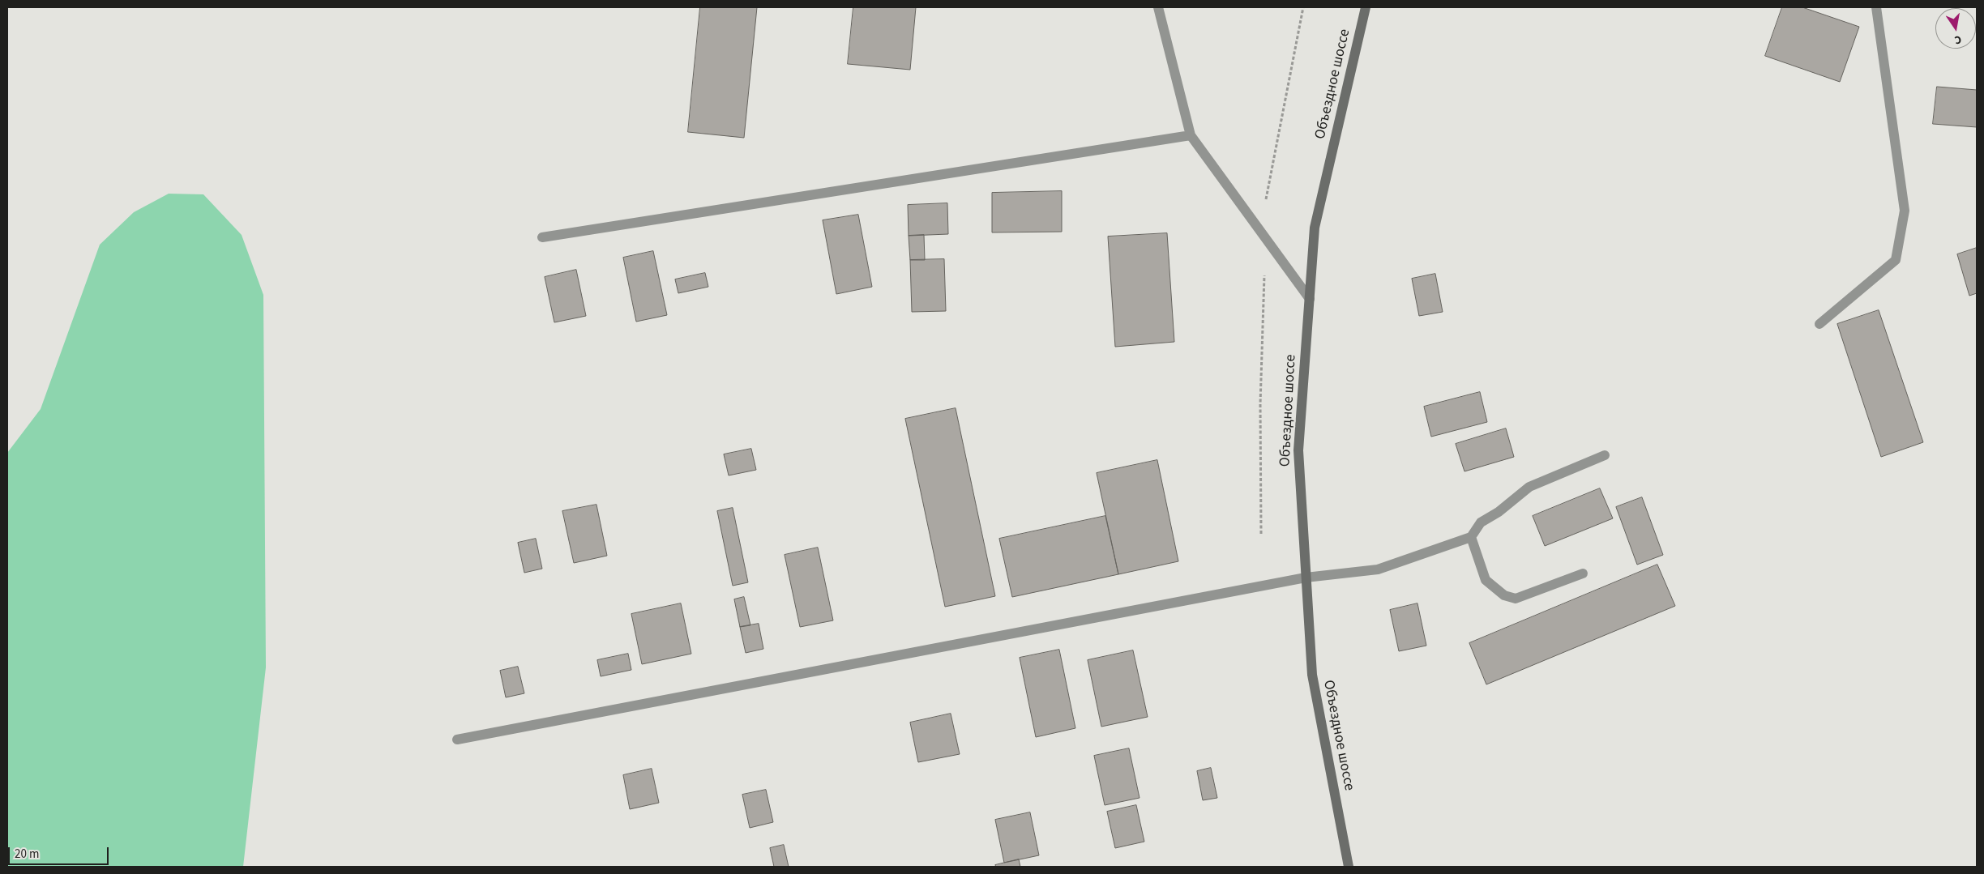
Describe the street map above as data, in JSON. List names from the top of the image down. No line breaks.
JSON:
{"streets":{"main road":["Объездное шоссе"]},"scale_bar":"20 m","north":"bottom"}
